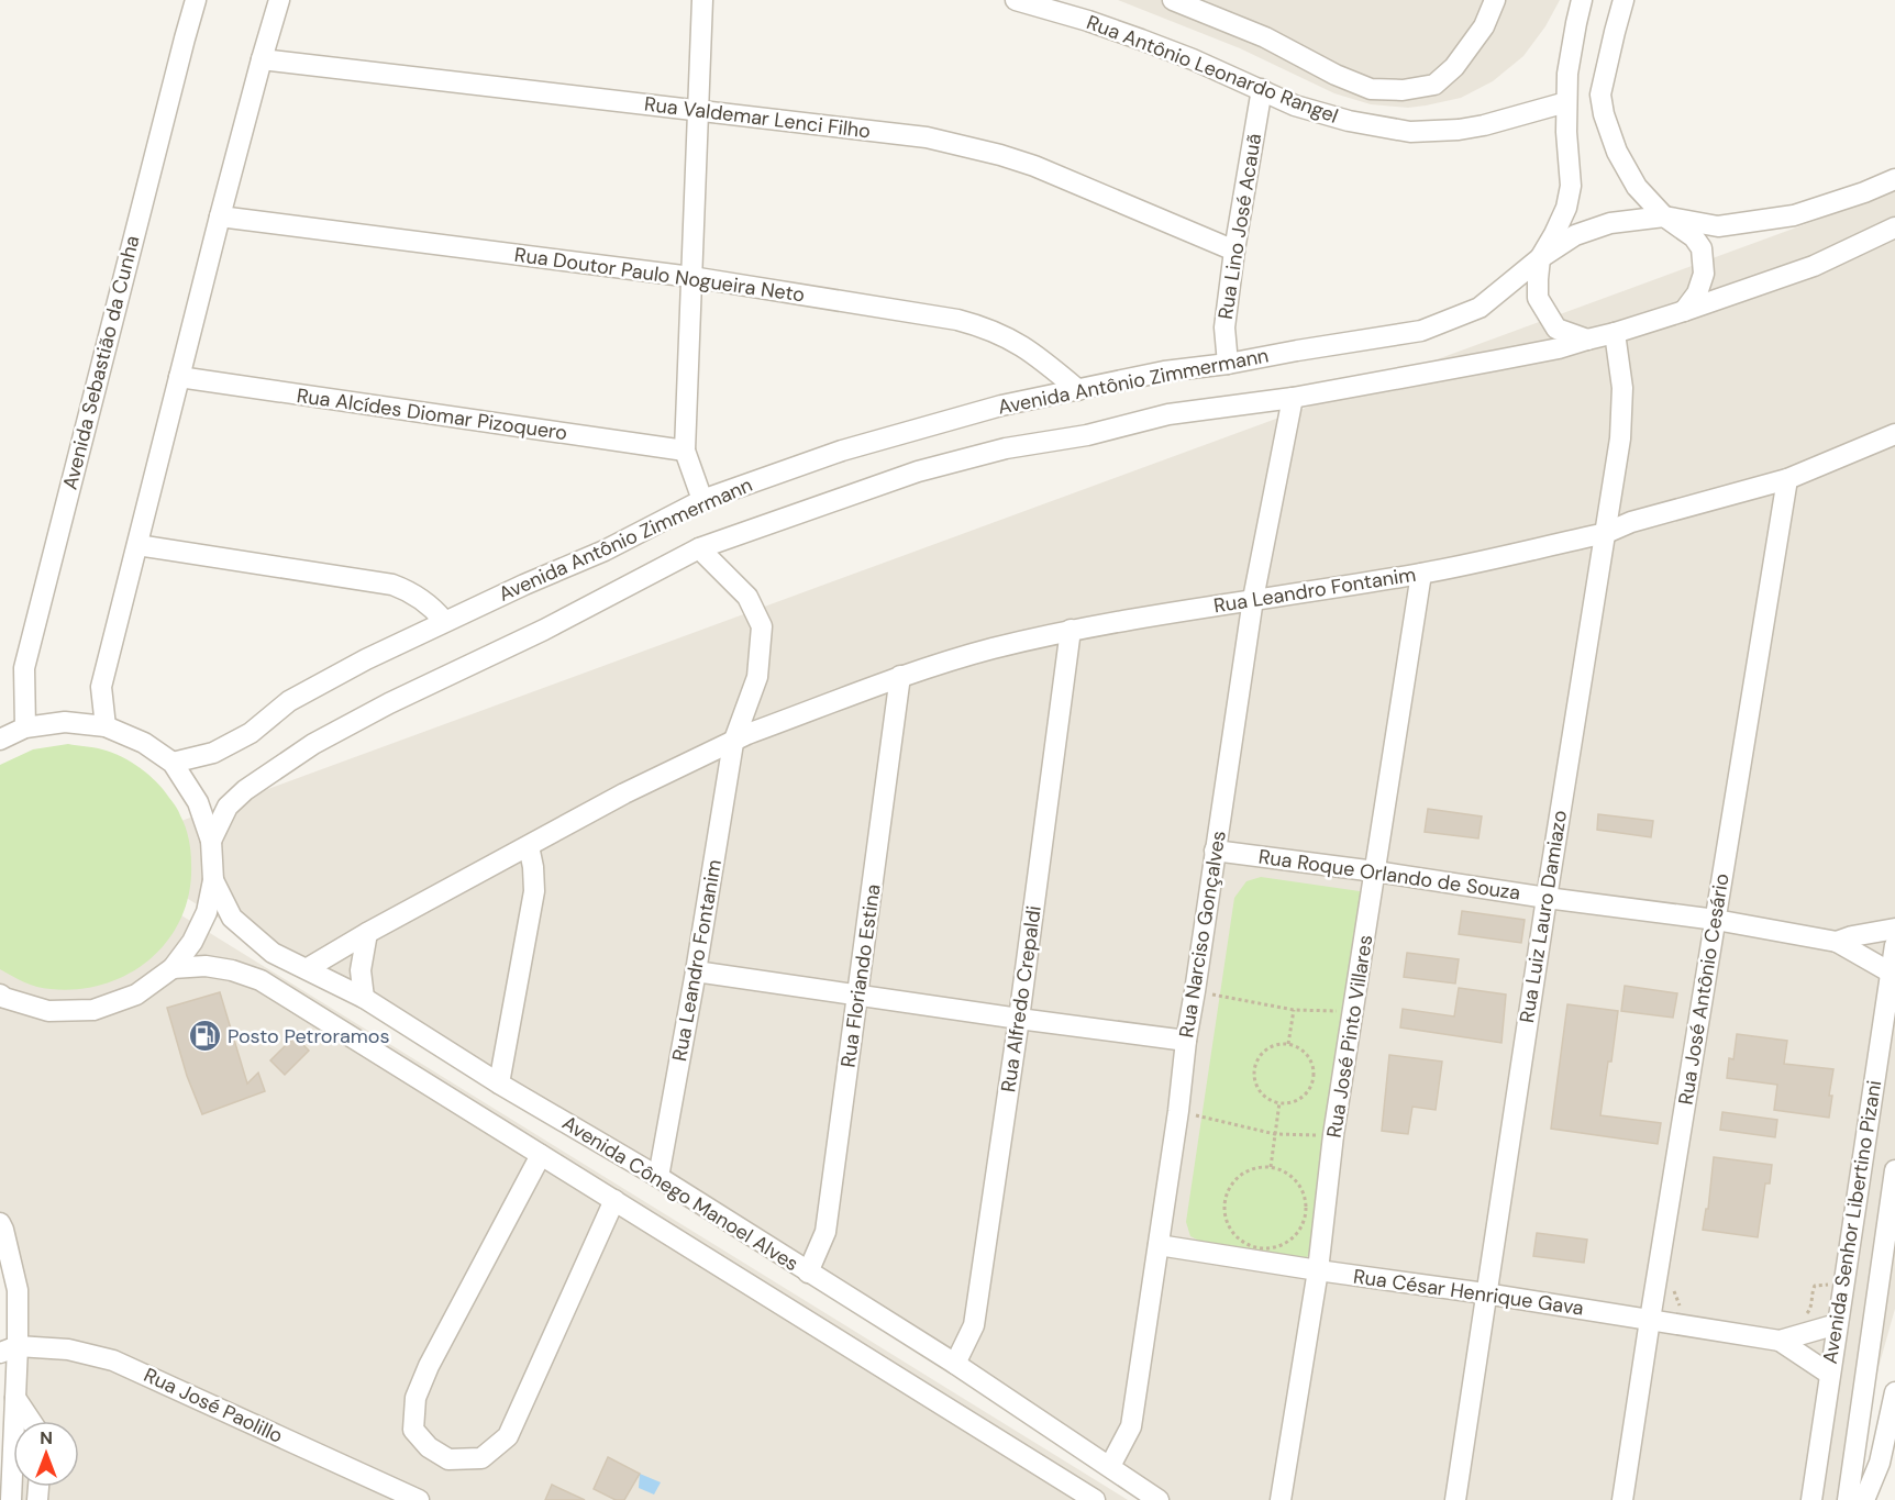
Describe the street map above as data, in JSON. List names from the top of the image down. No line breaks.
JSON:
{"streets":{"street":["Rua Antônio Leonardo Rangel","Rua Valdemar Lenci Filho","Rua Lino José Acauã","Rua Doutor Paulo Nogueira Neto","Avenida Sebastião da Cunha","Avenida Antônio Zimmermann","Rua Alcídes Diomar Pizoquero","Rua Leandro Fontanim","Rua Roque Orlando de Souza","Rua Luiz Lauro Damiazo","Rua Narciso Gonçalves","Rua Floriando Estina","Rua José Antônio Cesário","Rua Alfredo Crepaldi","Rua José Pinto Villares","Avenida Cônego Manoel Alves","Avenida Senhor Libertino Pizani","Rua César Henrique Gava","Rua José Paolillo"]},"crossings":[["Rua Antônio Leonardo Rangel","Rua Lino José Acauã"],["Rua Valdemar Lenci Filho","Rua Lino José Acauã"],["Rua Lino José Acauã","Avenida Antônio Zimmermann"],["Rua Doutor Paulo Nogueira Neto","Avenida Antônio Zimmermann"],["Avenida Antônio Zimmermann","Rua Leandro Fontanim"],["Avenida Antônio Zimmermann","Rua Luiz Lauro Damiazo"],["Avenida Antônio Zimmermann","Rua Narciso Gonçalves"],["Rua Leandro Fontanim","Rua Luiz Lauro Damiazo"],["Rua Leandro Fontanim","Rua Narciso Gonçalves"],["Rua Leandro Fontanim","Rua Floriando Estina"],["Rua Leandro Fontanim","Rua José Antônio Cesário"],["Rua Leandro Fontanim","Rua Alfredo Crepaldi"],["Rua Leandro Fontanim","Rua José Pinto Villares"],["Rua Leandro Fontanim","Avenida Cônego Manoel Alves"],["Rua Roque Orlando de Souza","Rua Luiz Lauro Damiazo"],["Rua Roque Orlando de Souza","Rua Narciso Gonçalves"],["Rua Roque Orlando de Souza","Rua José Antônio Cesário"],["Rua Roque Orlando de Souza","Rua José Pinto Villares"],["Rua Roque Orlando de Souza","Avenida Senhor Libertino Pizani"],["Rua Luiz Lauro Damiazo","Rua César Henrique Gava"],["Rua Narciso Gonçalves","Avenida Cônego Manoel Alves"],["Rua Narciso Gonçalves","Rua César Henrique Gava"],["Rua Floriando Estina","Avenida Cônego Manoel Alves"],["Rua José Antônio Cesário","Rua César Henrique Gava"],["Rua Alfredo Crepaldi","Avenida Cônego Manoel Alves"],["Rua José Pinto Villares","Rua César Henrique Gava"],["Avenida Senhor Libertino Pizani","Rua César Henrique Gava"]],"places":{"fuel station":["Posto Petroramos"]},"north":"top"}
